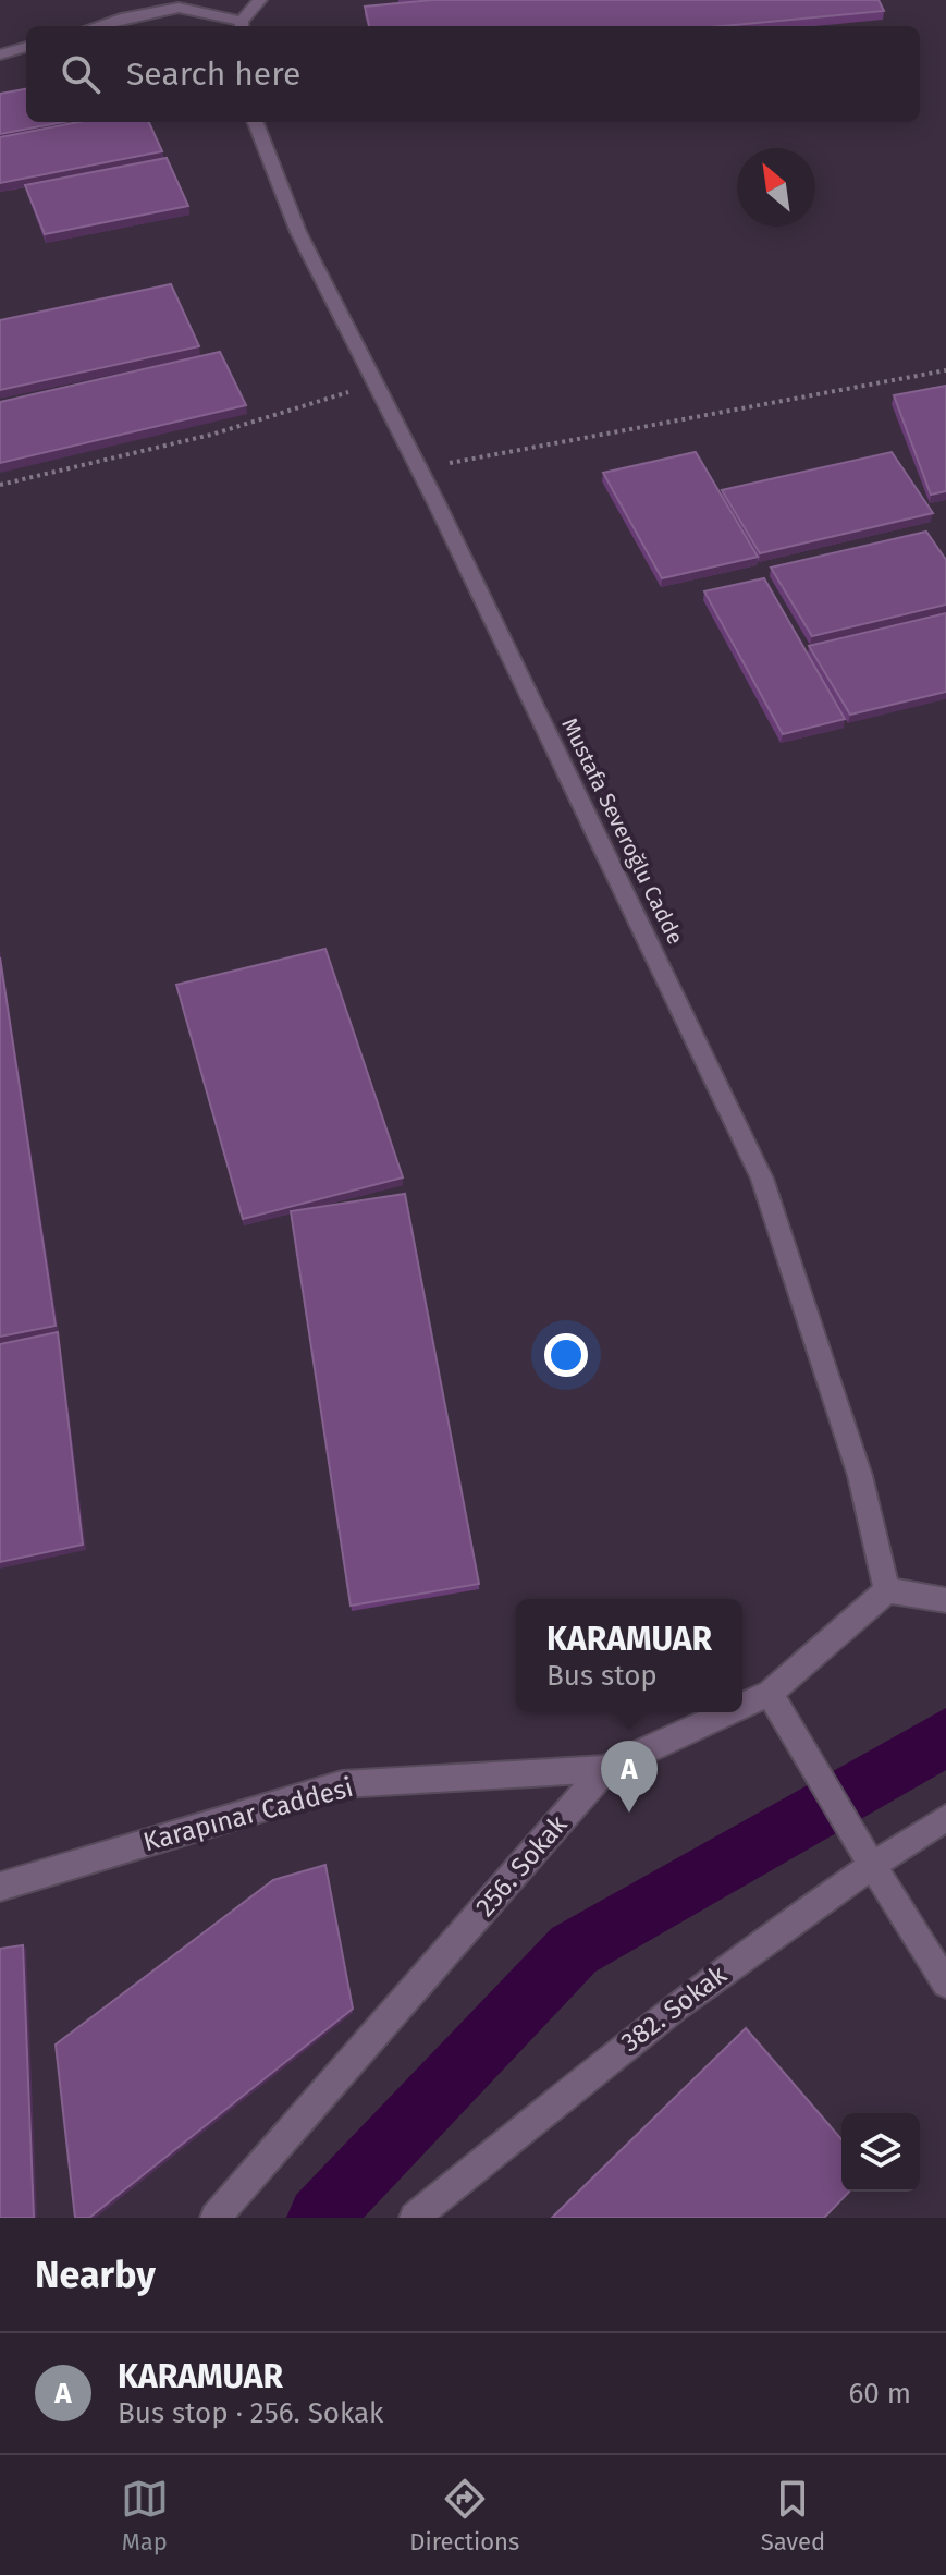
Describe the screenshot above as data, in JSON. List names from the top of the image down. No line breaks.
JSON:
{"streets":{"street":["Mustafa Severoğlu Cadde","Karapınar Caddesi","256. Sokak","382. Sokak"]},"crossings":[["Mustafa Severoğlu Cadde","256. Sokak"],["Karapınar Caddesi","256. Sokak"]],"north":"top left","page":{"search":"Search here","popup":["KARAMUAR","Bus stop"],"pins":"A","heading":"Nearby","list":[{"mark":"A","name":"KARAMUAR","note":"Bus stop · 256. Sokak","value":"60 m"}],"nav":["Map","Directions","Saved"]}}
